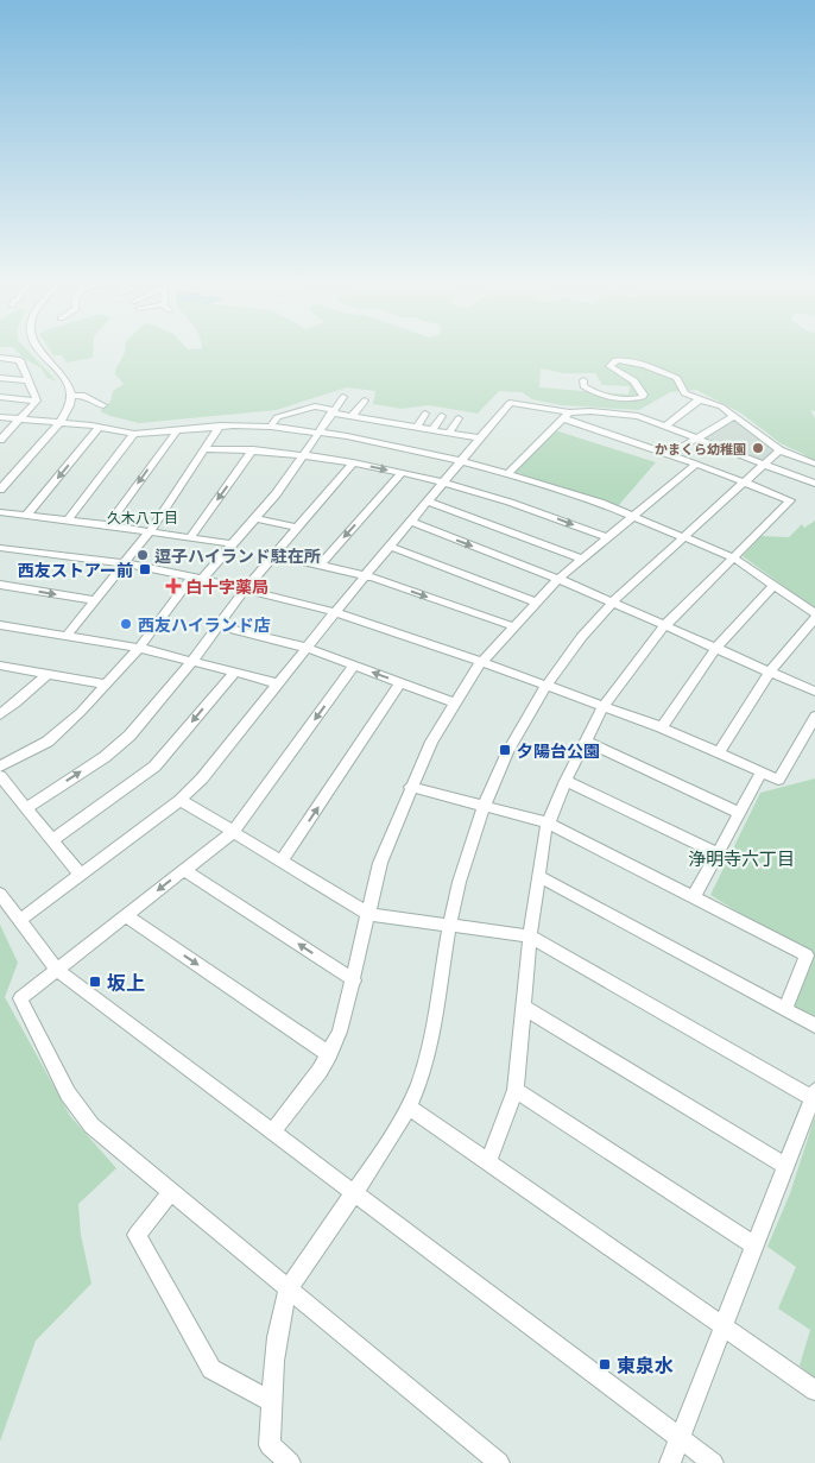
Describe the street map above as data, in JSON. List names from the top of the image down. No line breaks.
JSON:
{"districts":["久木八丁目","浄明寺六丁目"],"places":{"other":["かまくら幼稚園","逗子ハイランド駐在所","西友ハイランド店"],"transit":["西友ストアー前","夕陽台公園","坂上","東泉水"],"health":["白十字薬局"]}}
